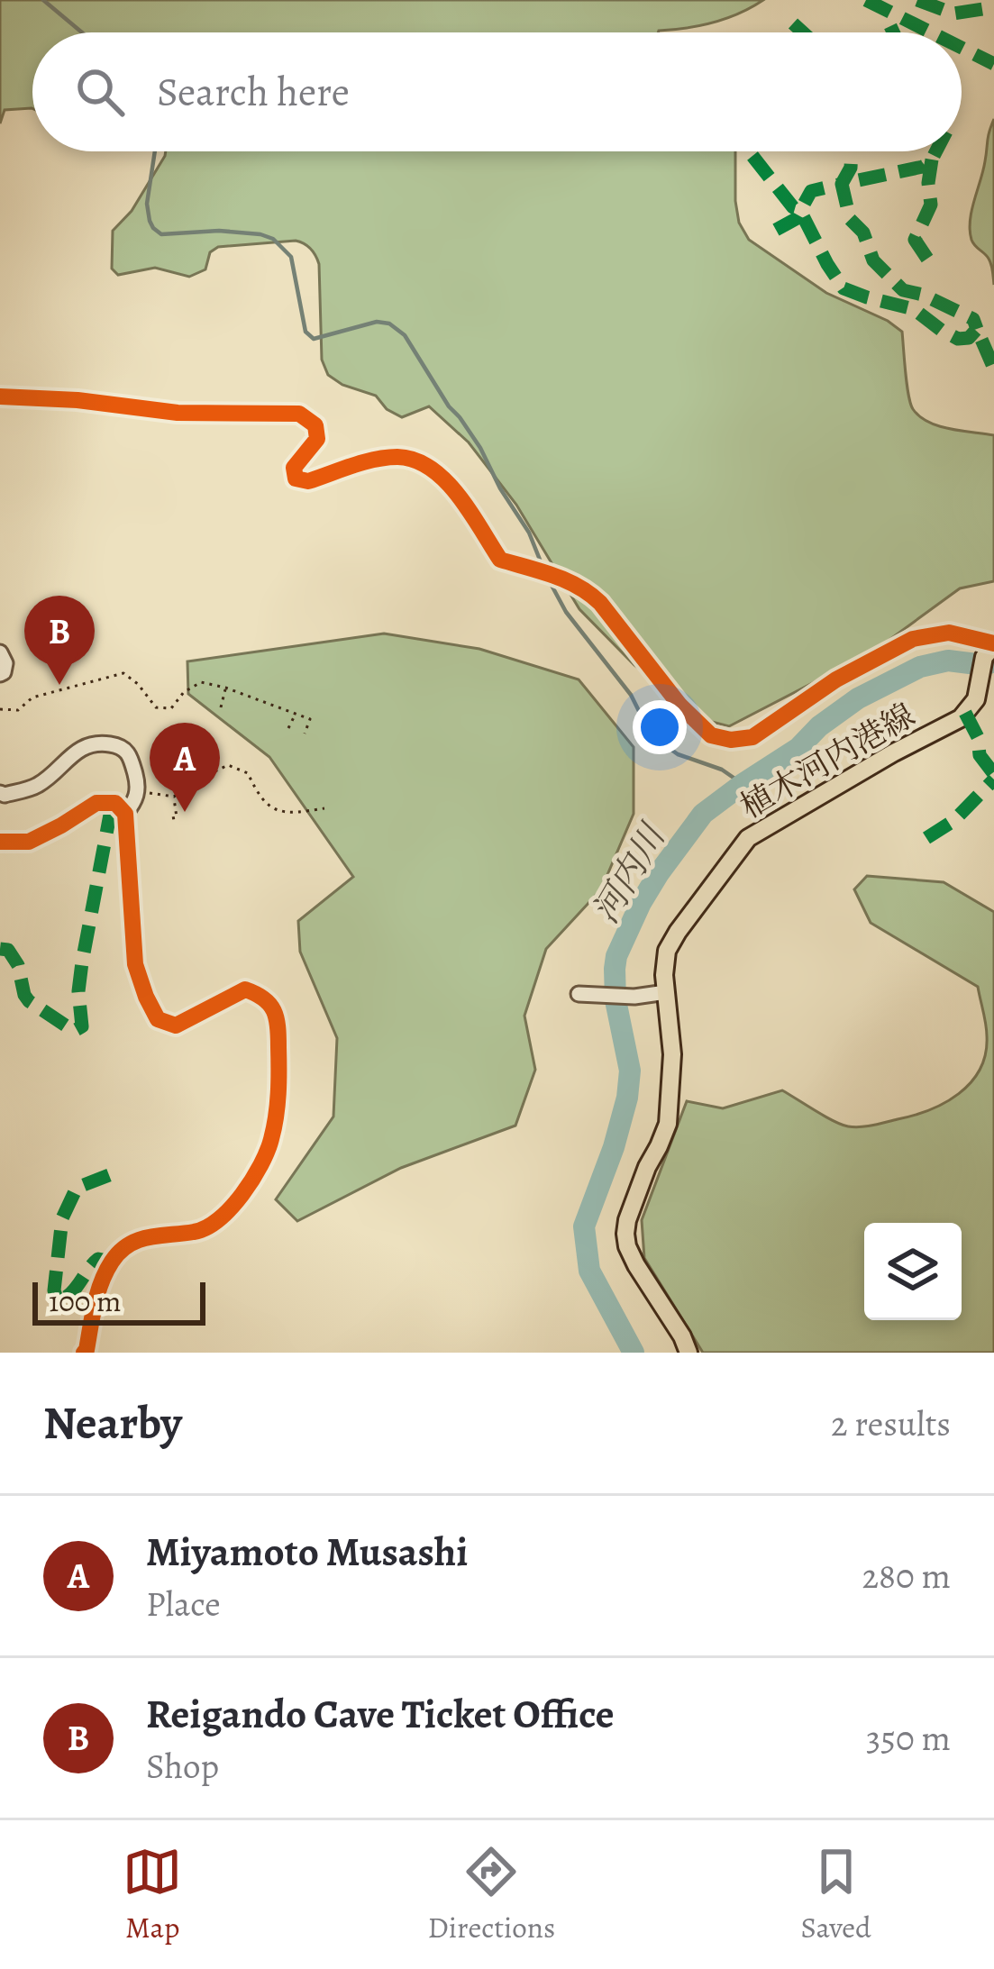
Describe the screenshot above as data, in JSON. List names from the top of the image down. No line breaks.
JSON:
{"streets":{"main road":["植木河内港線"]},"water":["河内川"],"scale_bar":"100 m","page":{"search":"Search here","pins":["B","A"],"scale":"100 m","heading":["Nearby","2 results"],"list":[{"mark":"A","name":"Miyamoto Musashi","note":"Place","value":"280 m"},{"mark":"B","name":"Reigando Cave Ticket Office","note":"Shop","value":"350 m"}],"nav":["Map","Directions","Saved"]}}
